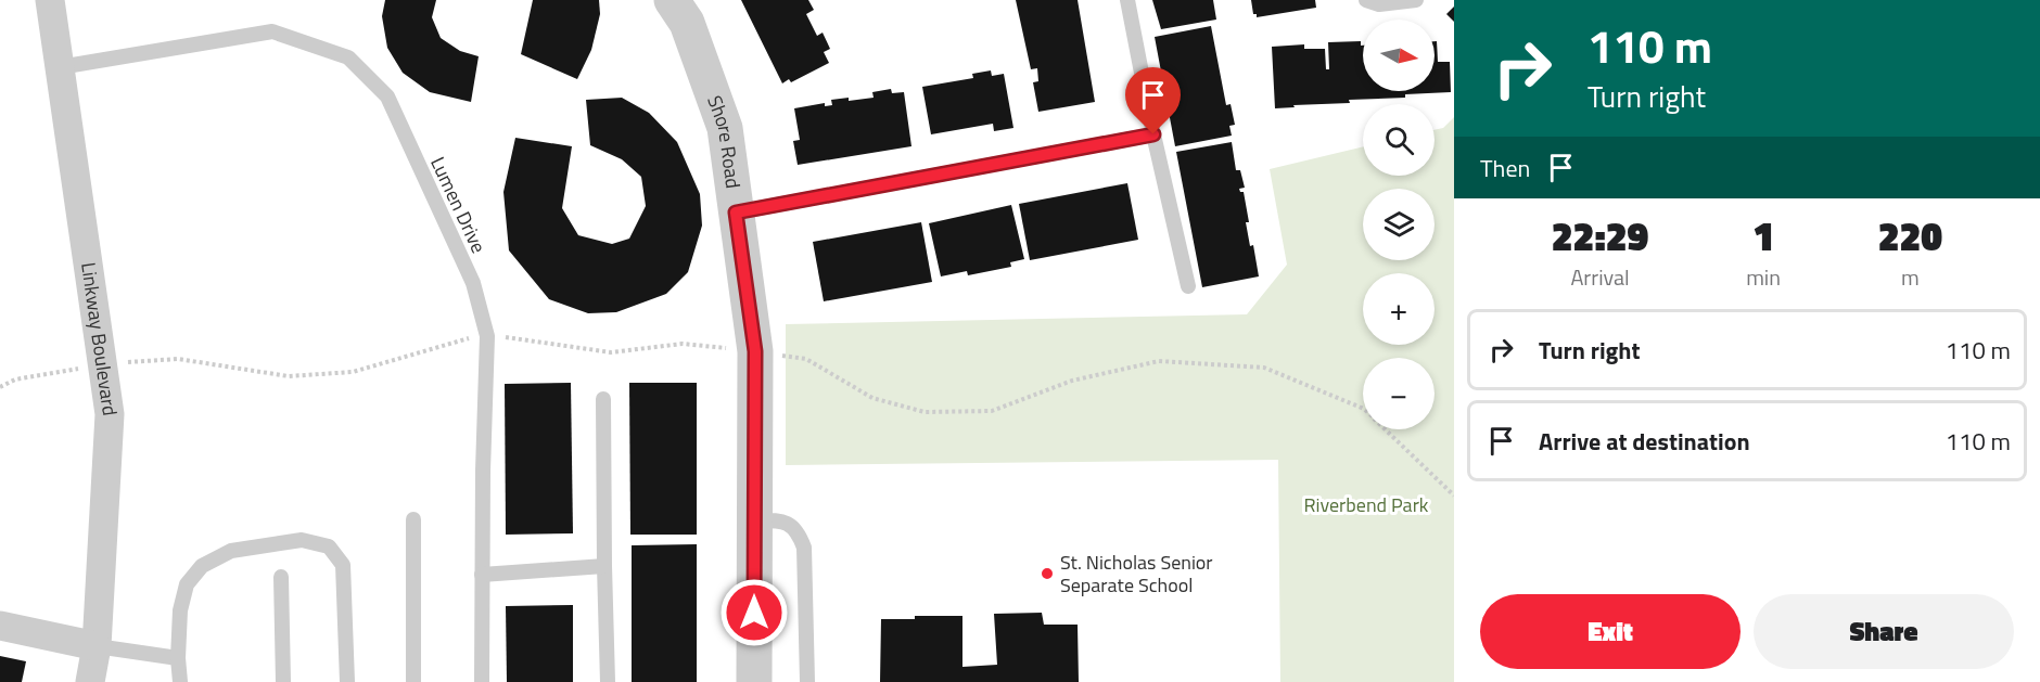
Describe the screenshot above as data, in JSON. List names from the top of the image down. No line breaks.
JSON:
{"streets":{"street":["Shore Road","Linkway Boulevard"],"lane":["Lumen Drive"]},"crossings":[["Lumen Drive","Linkway Boulevard"]],"parks":["Riverbend Park"],"places":["St. Nicholas Senior Separate School"],"north":"right","page":{"turn":["110 m","Turn right"],"map_buttons":["+","−"],"then":"Then","eta":["22:29","Arrival","1","min","220","m"],"list":[{"name":"Turn right","value":"110 m"},{"name":"Arrive at destination","value":"110 m"}],"buttons":["Exit","Share"]}}
